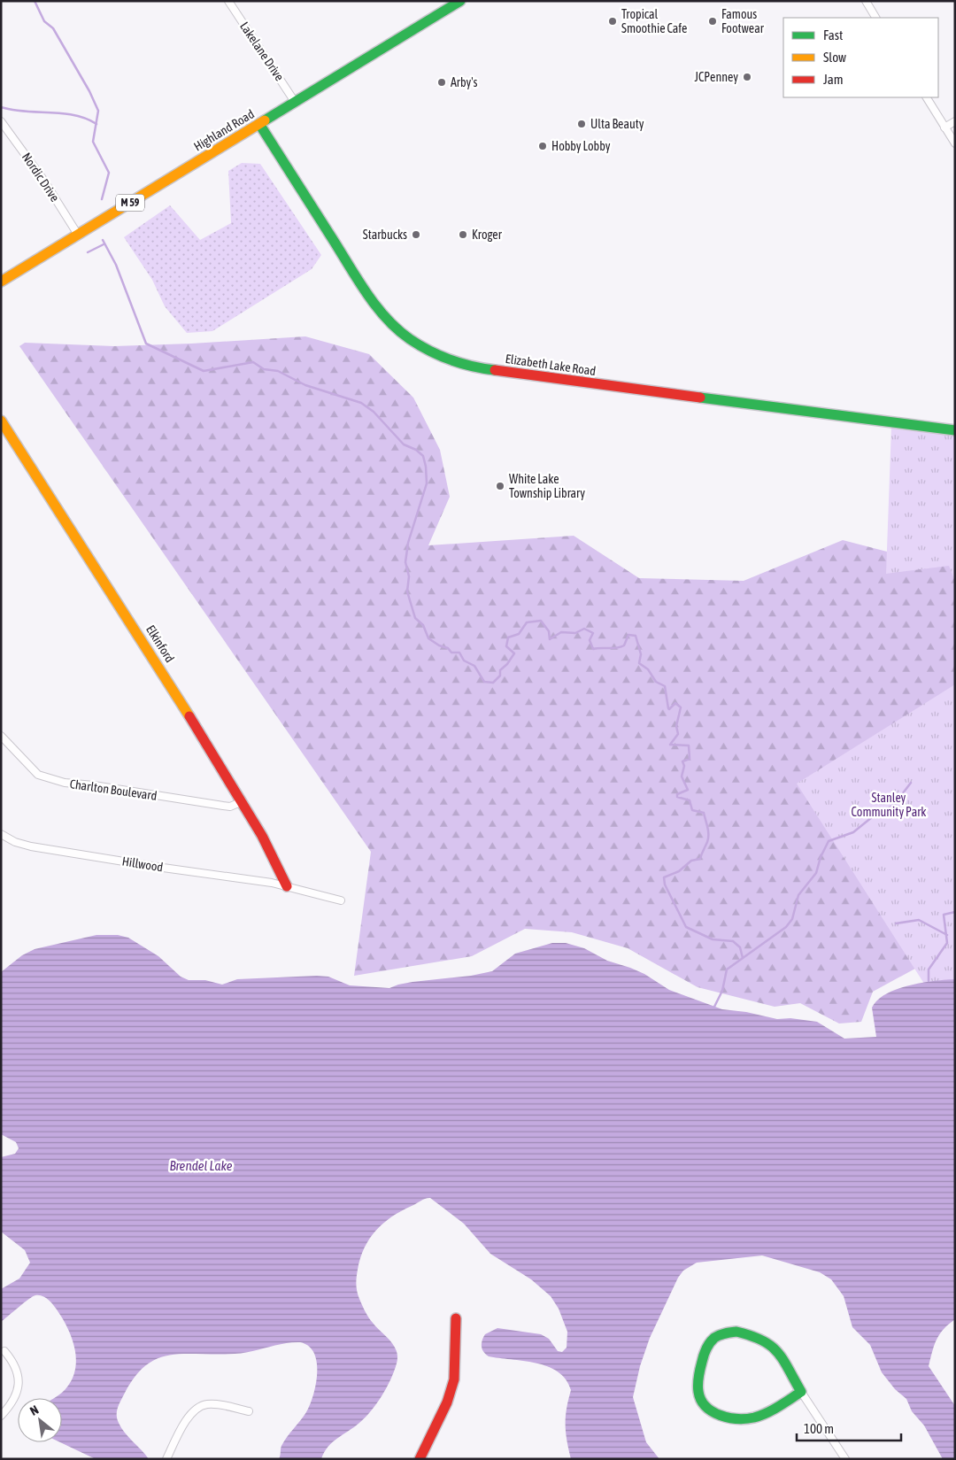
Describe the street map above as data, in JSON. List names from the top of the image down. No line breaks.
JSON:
{"streets":{"main road":["Highland Road","M 59","Elizabeth Lake Road","Elkinford"],"street":["Lakelane Drive","Nordic Drive","Charlton Boulevard","Hillwood"]},"crossings":[["Lakelane Drive","Highland Road"],["Highland Road","Nordic Drive"],["Highland Road","Elizabeth Lake Road"],["Elkinford","Charlton Boulevard"],["Elkinford","Hillwood"]],"water":["Brendel Lake"],"parks":["Stanley Community Park"],"places":["Tropical Smoothie Cafe","Famous Footwear","JCPenney","Arby's","Ulta Beauty","Hobby Lobby","Starbucks","Kroger","White Lake Township Library"],"legend":["Fast","Slow","Jam"],"scale_bar":"100 m","north":"top left"}
